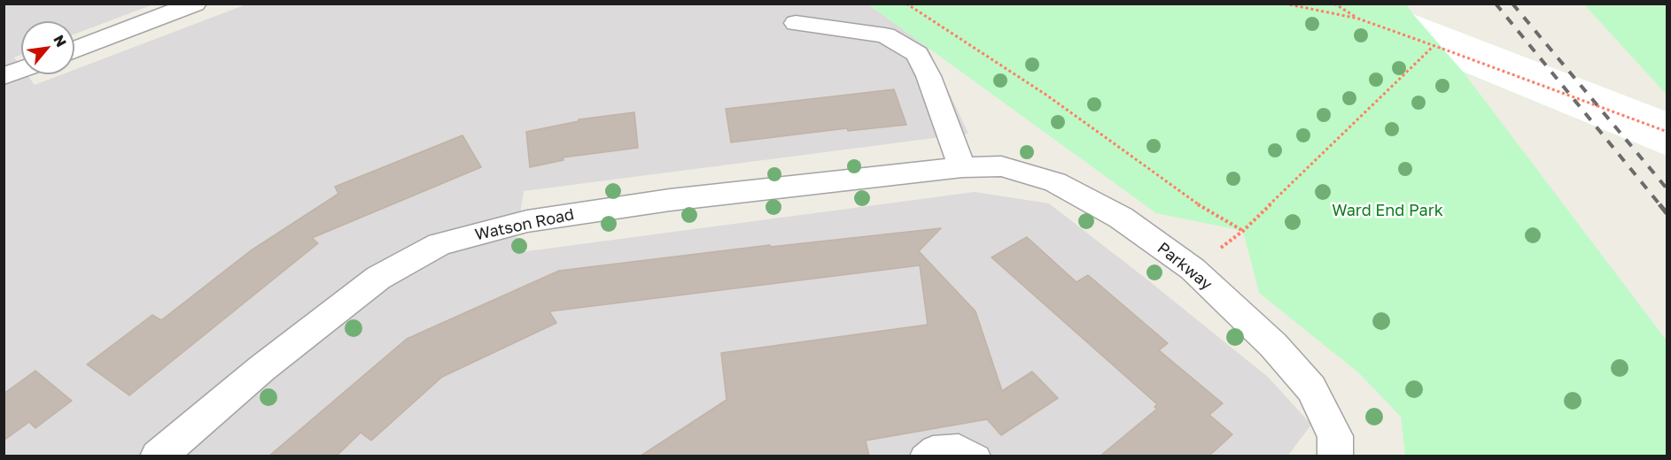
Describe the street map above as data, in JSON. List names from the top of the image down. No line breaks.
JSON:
{"streets":{"street":["Watson Road","Parkway"]},"crossings":[["Watson Road","Parkway"]],"parks":["Ward End Park"],"north":"top right"}
